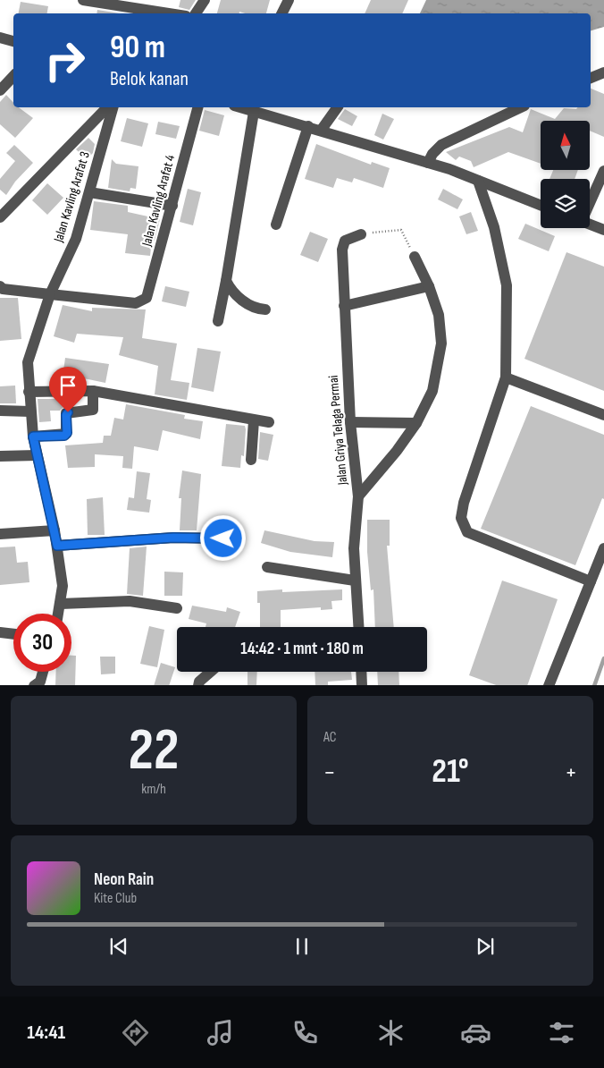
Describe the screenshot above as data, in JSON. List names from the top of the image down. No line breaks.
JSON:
{"streets":{"street":["Jalan Kavling Arafat 3","Jalan Kavling Arafat 4","Jalan Griya Telaga Permai"]},"crossings":[["Jalan Kavling Arafat 3","Jalan Kavling Arafat 4"]],"north":"top","page":{"turn":["90 m","Belok kanan"],"limit":"30","trip":"14:42 · 1 mnt · 180 m","tile":[["22","km/h"],"AC"],"heat":["−","21°","+"],"song":["Neon Rain","Kite Club"],"tabs":"14:41"}}
